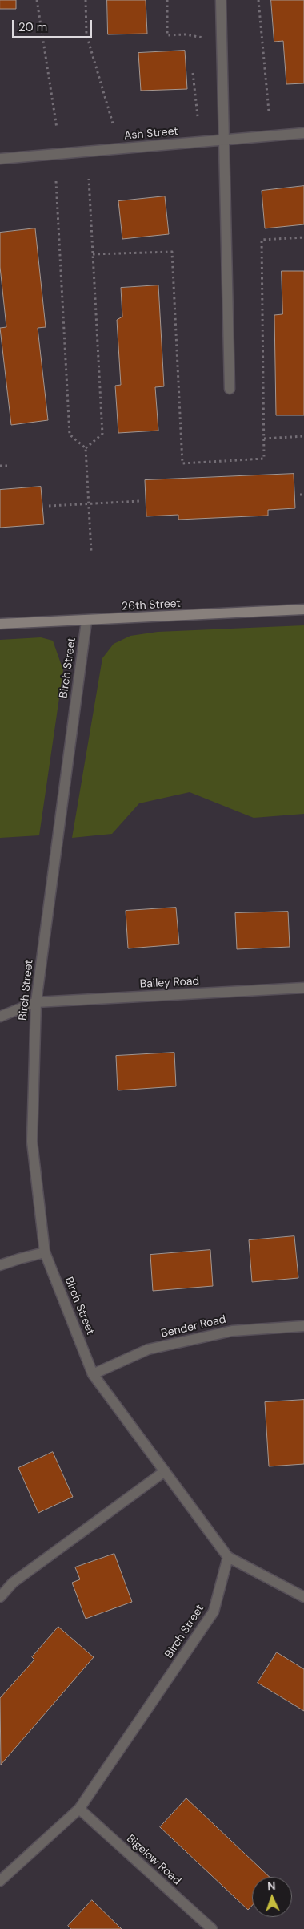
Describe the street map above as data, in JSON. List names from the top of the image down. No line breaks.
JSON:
{"streets":{"street":["Ash Street","26th Street","Birch Street","Bailey Road","Bender Road","Bigelow Road"]},"crossings":[["26th Street","Birch Street"],["Birch Street","Bailey Road"],["Birch Street","Bender Road"],["Birch Street","Bigelow Road"]],"scale_bar":"20 m","north":"top"}
